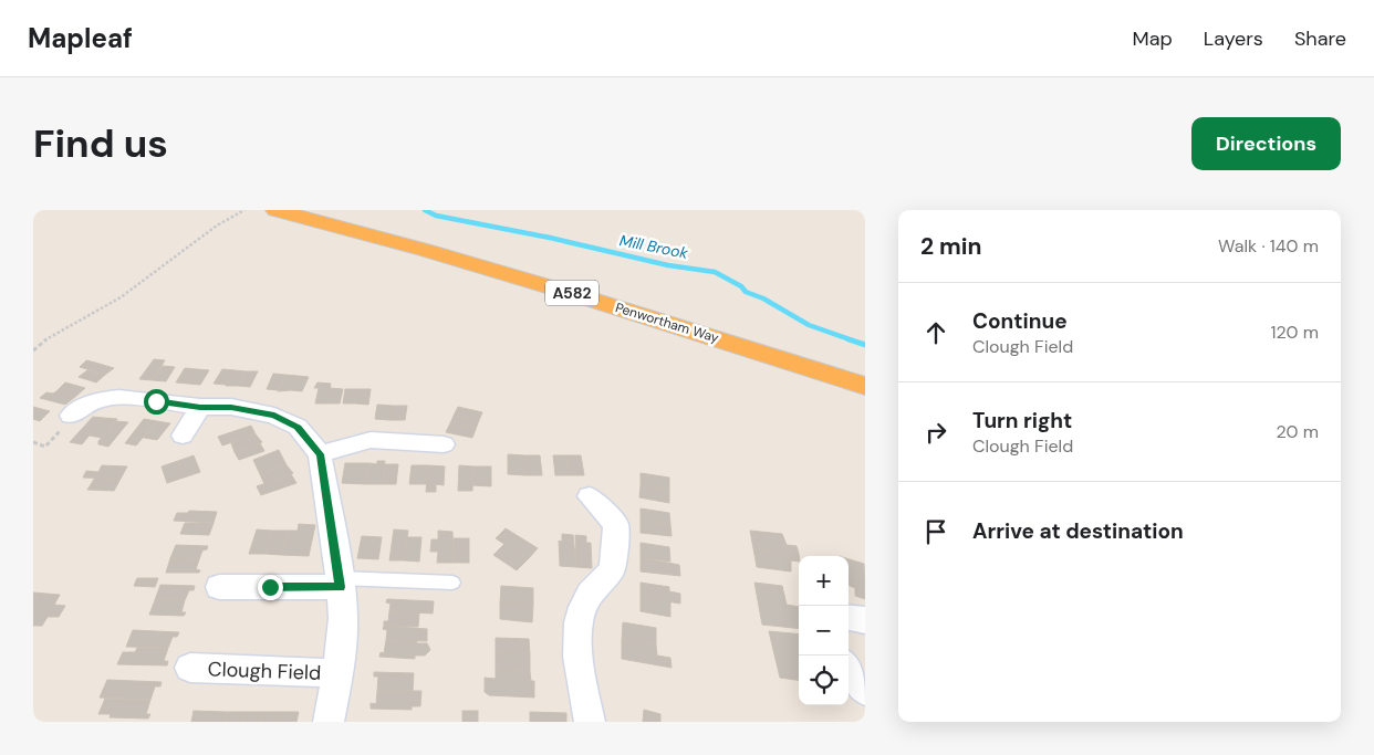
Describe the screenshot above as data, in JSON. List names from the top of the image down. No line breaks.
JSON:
{"streets":{"highway":["A582","Penwortham Way"],"street":["Clough Field"]},"water":["Mill Brook"],"page":{"header":"Mapleaf","nav":["Map","Layers","Share"],"buttons":"Directions","title":"Find us","heading":["2 min","Walk · 140 m"],"list":[["Continue","Clough Field","120 m"],["Turn right","Clough Field","20 m"],"Arrive at destination"],"map_buttons":["+","−"]}}
